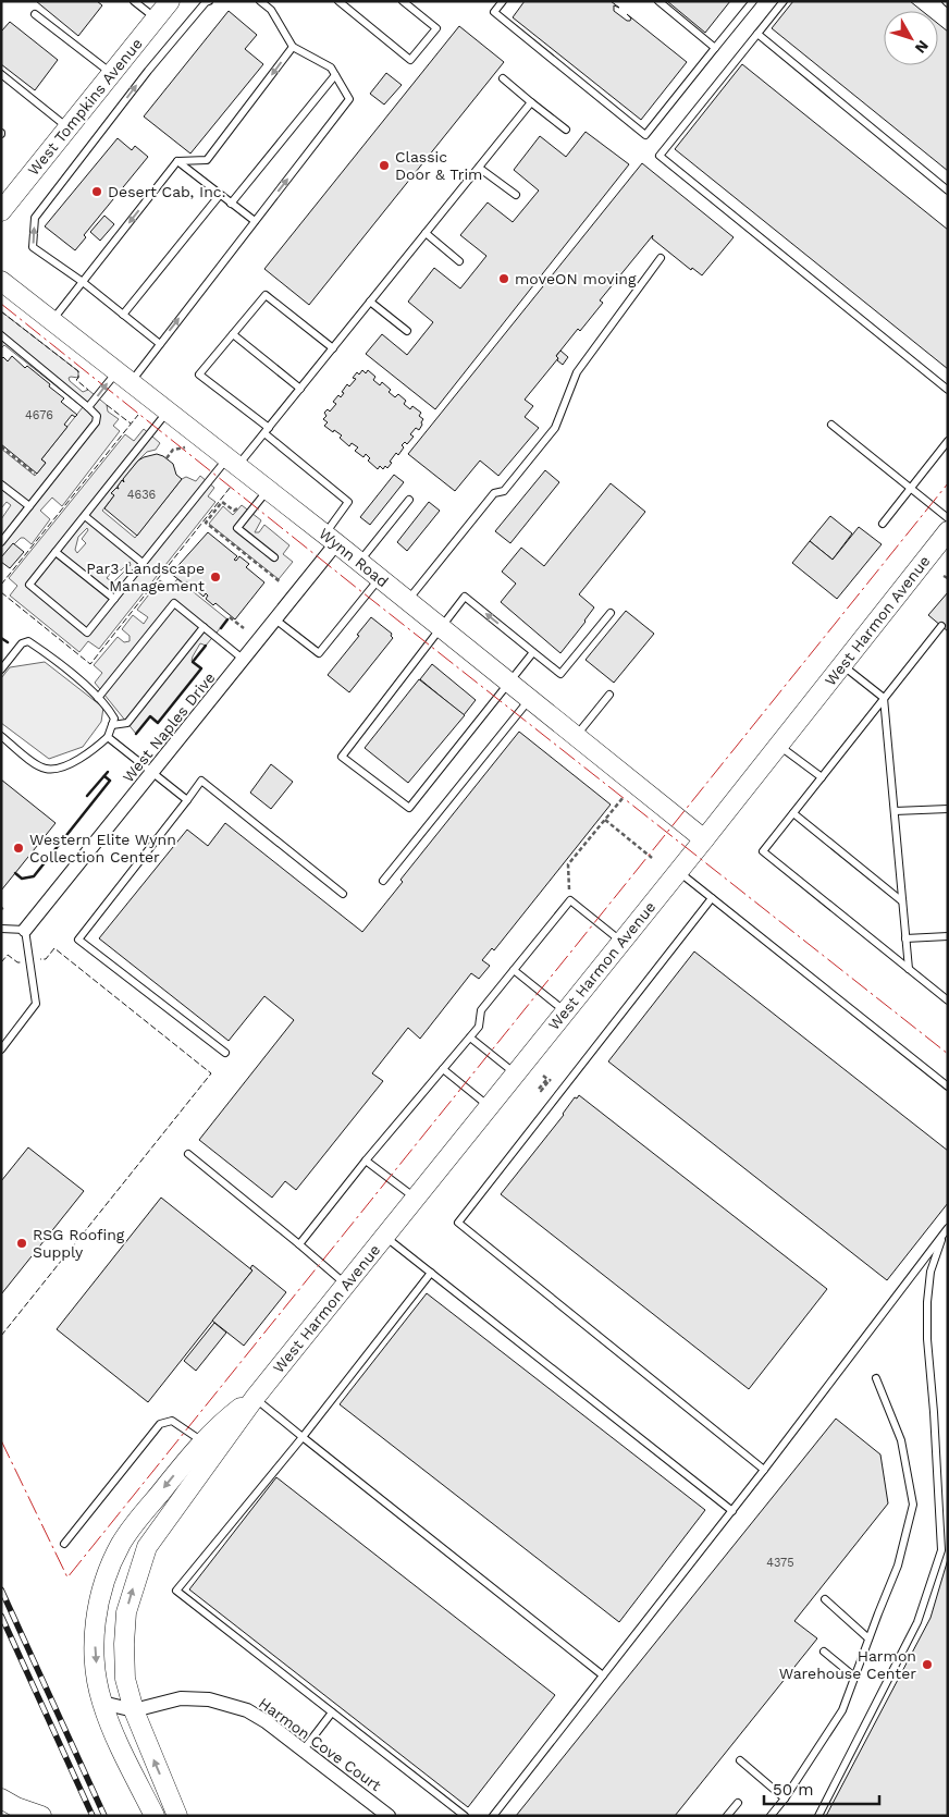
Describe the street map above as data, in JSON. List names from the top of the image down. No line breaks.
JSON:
{"streets":{"main road":["West Tompkins Avenue","Wynn Road","West Harmon Avenue"],"street":["West Naples Drive","Harmon Cove Court"]},"crossings":[["Wynn Road","West Harmon Avenue"],["Wynn Road","West Naples Drive"],["West Harmon Avenue","Harmon Cove Court"]],"places":["Classic Door & Trim","Desert Cab, Inc.","moveON moving","Par3 Landscape Management","Western Elite Wynn Collection Center","RSG Roofing Supply","Harmon Warehouse Center"],"house_numbers":["4676","4636","4375"],"scale_bar":"50 m","north":"bottom right"}
